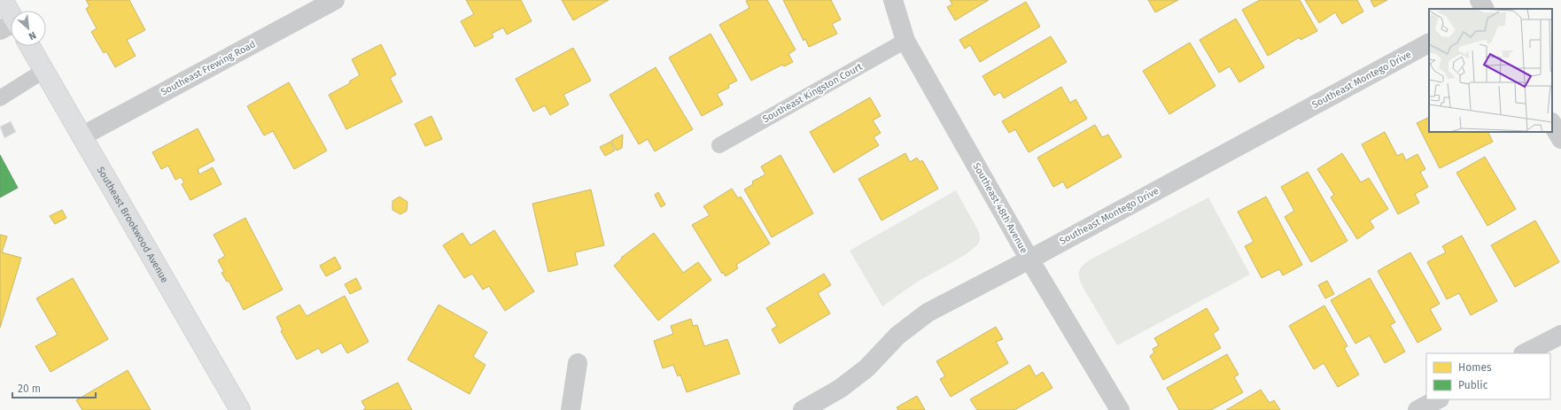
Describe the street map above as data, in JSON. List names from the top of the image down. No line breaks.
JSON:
{"streets":{"main road":["Southeast Brookwood Avenue"],"street":["Southeast Frewing Road","Southeast Montego Drive","Southeast 48th Avenue"],"lane":["Southeast Kingston Court"]},"crossings":[["Southeast Frewing Road","Southeast Brookwood Avenue"],["Southeast Montego Drive","Southeast 48th Avenue"],["Southeast Kingston Court","Southeast 48th Avenue"]],"legend":["Homes","Public"],"scale_bar":"20 m","north":"bottom right"}
